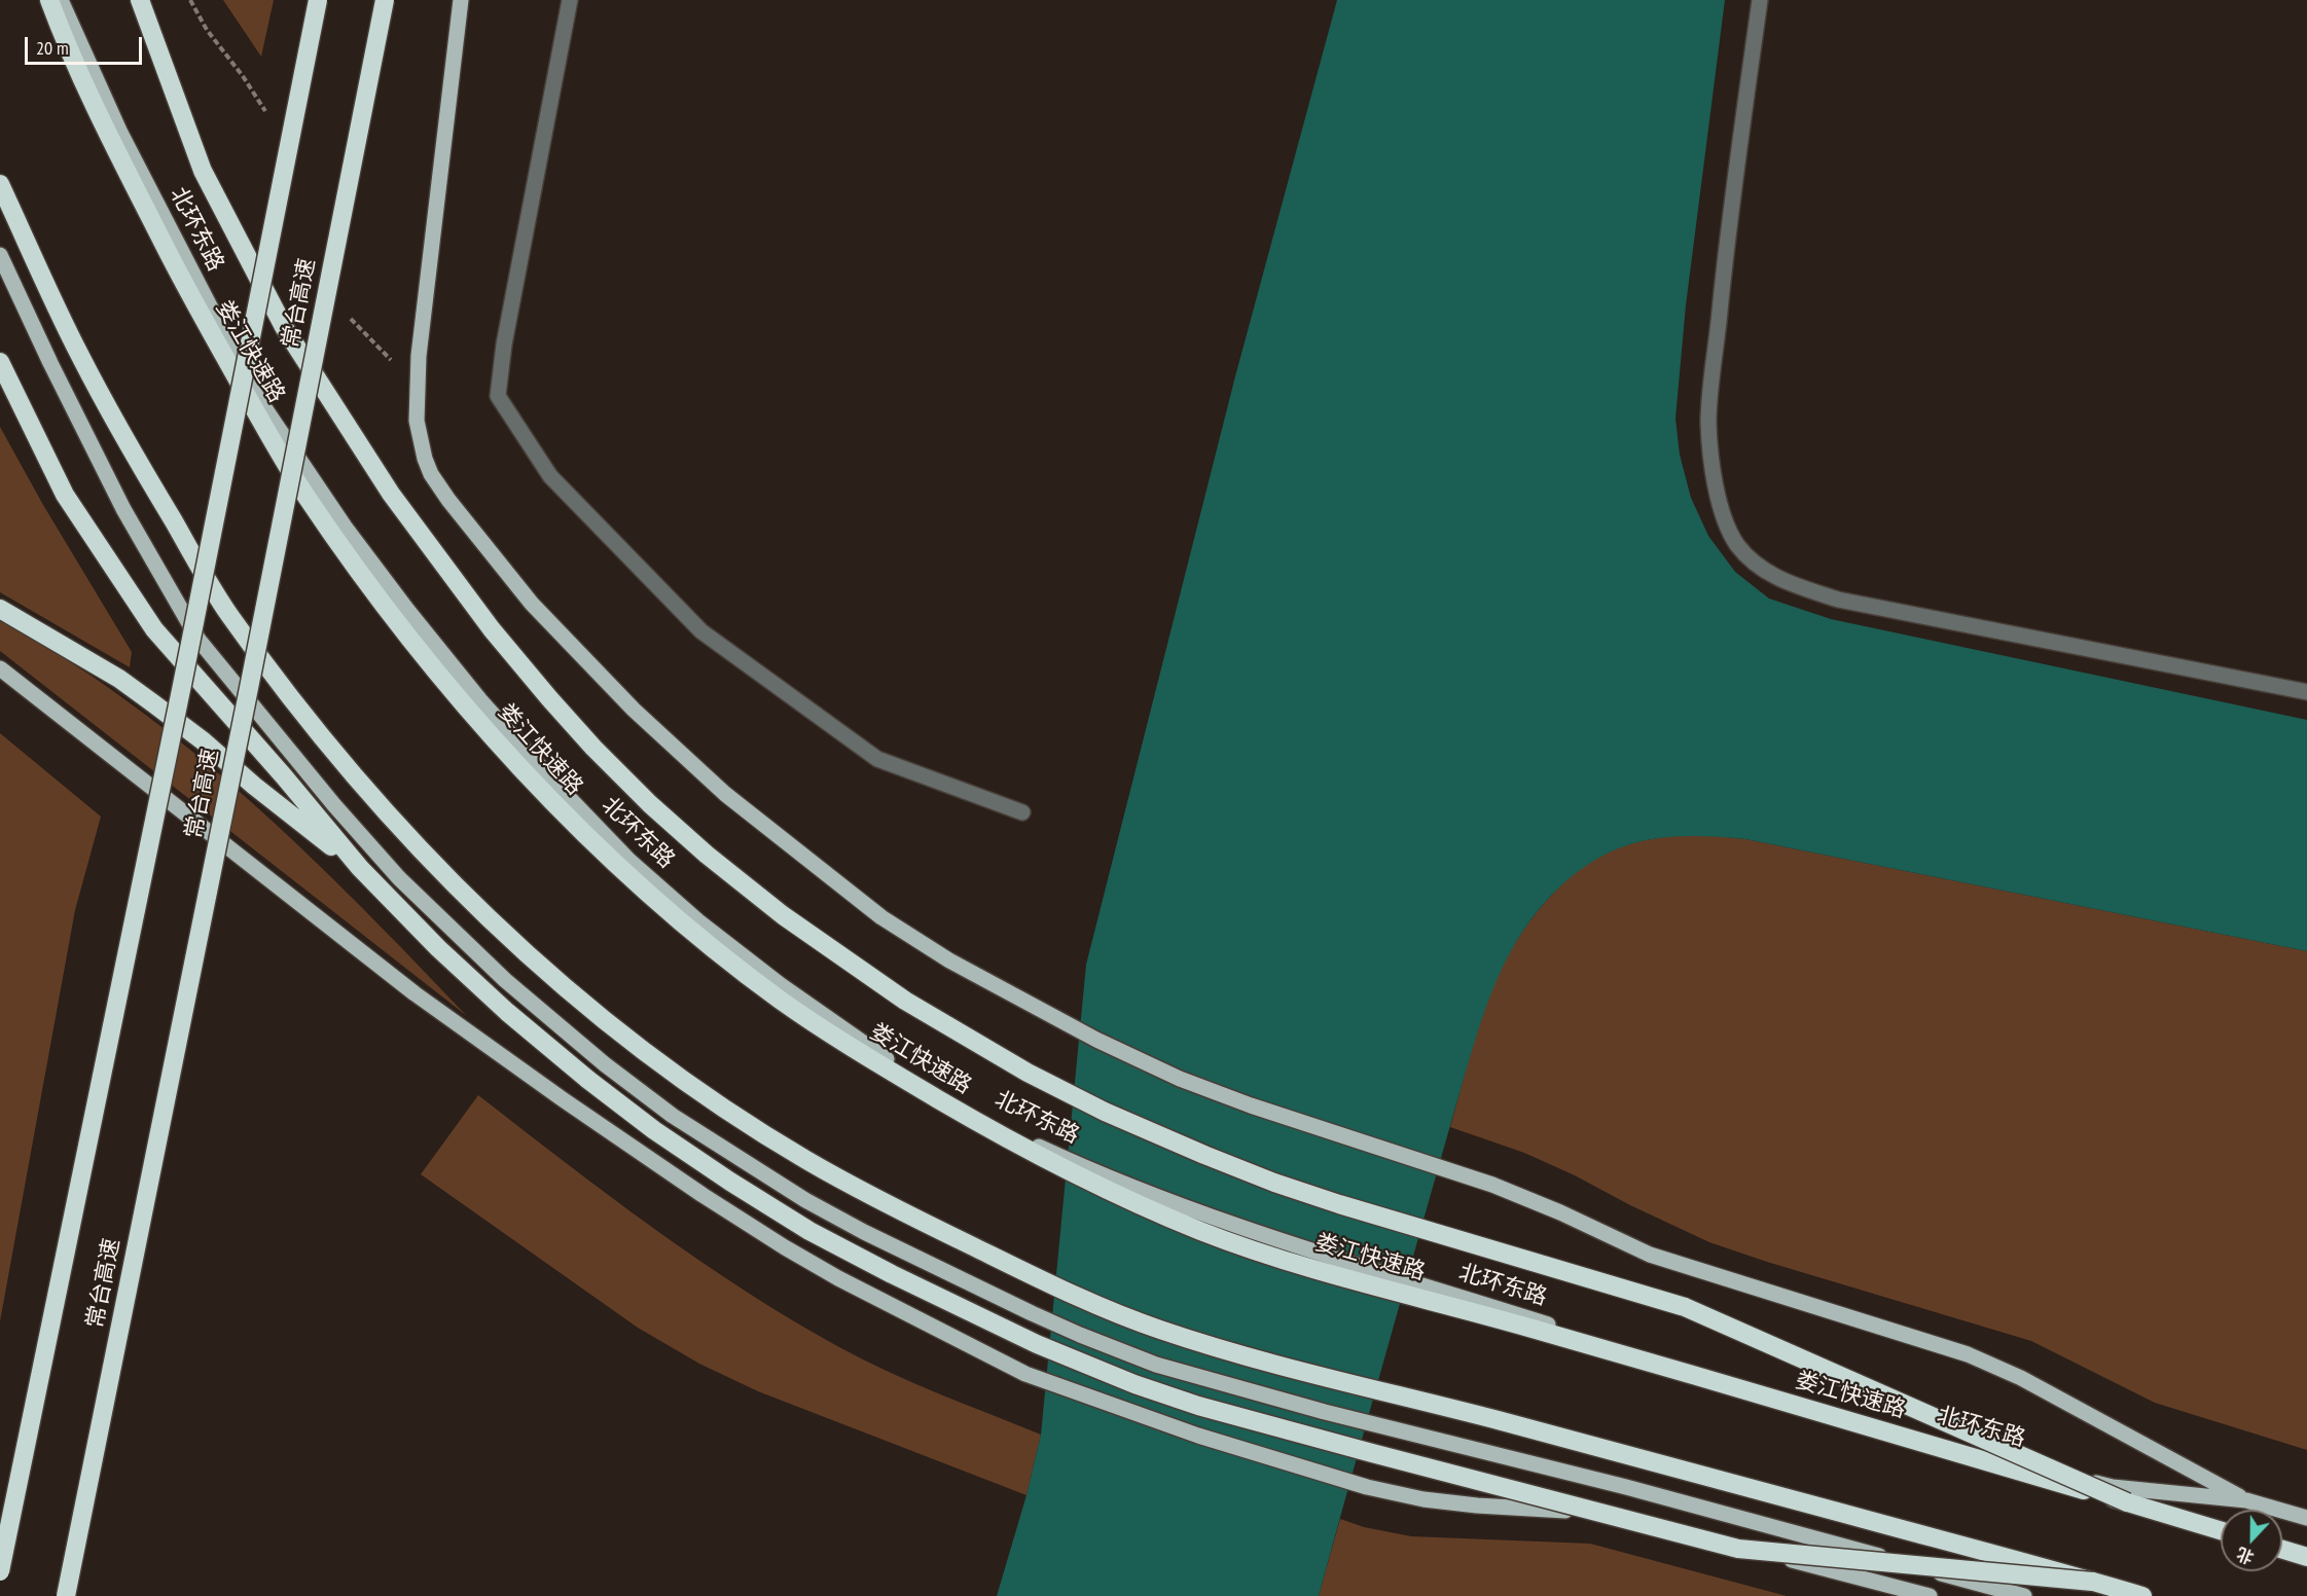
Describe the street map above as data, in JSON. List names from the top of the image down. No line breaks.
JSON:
{"streets":{"highway":["常台高速","娄江快速路"],"main road":["北环东路"]},"scale_bar":"20 m","north":"bottom"}
